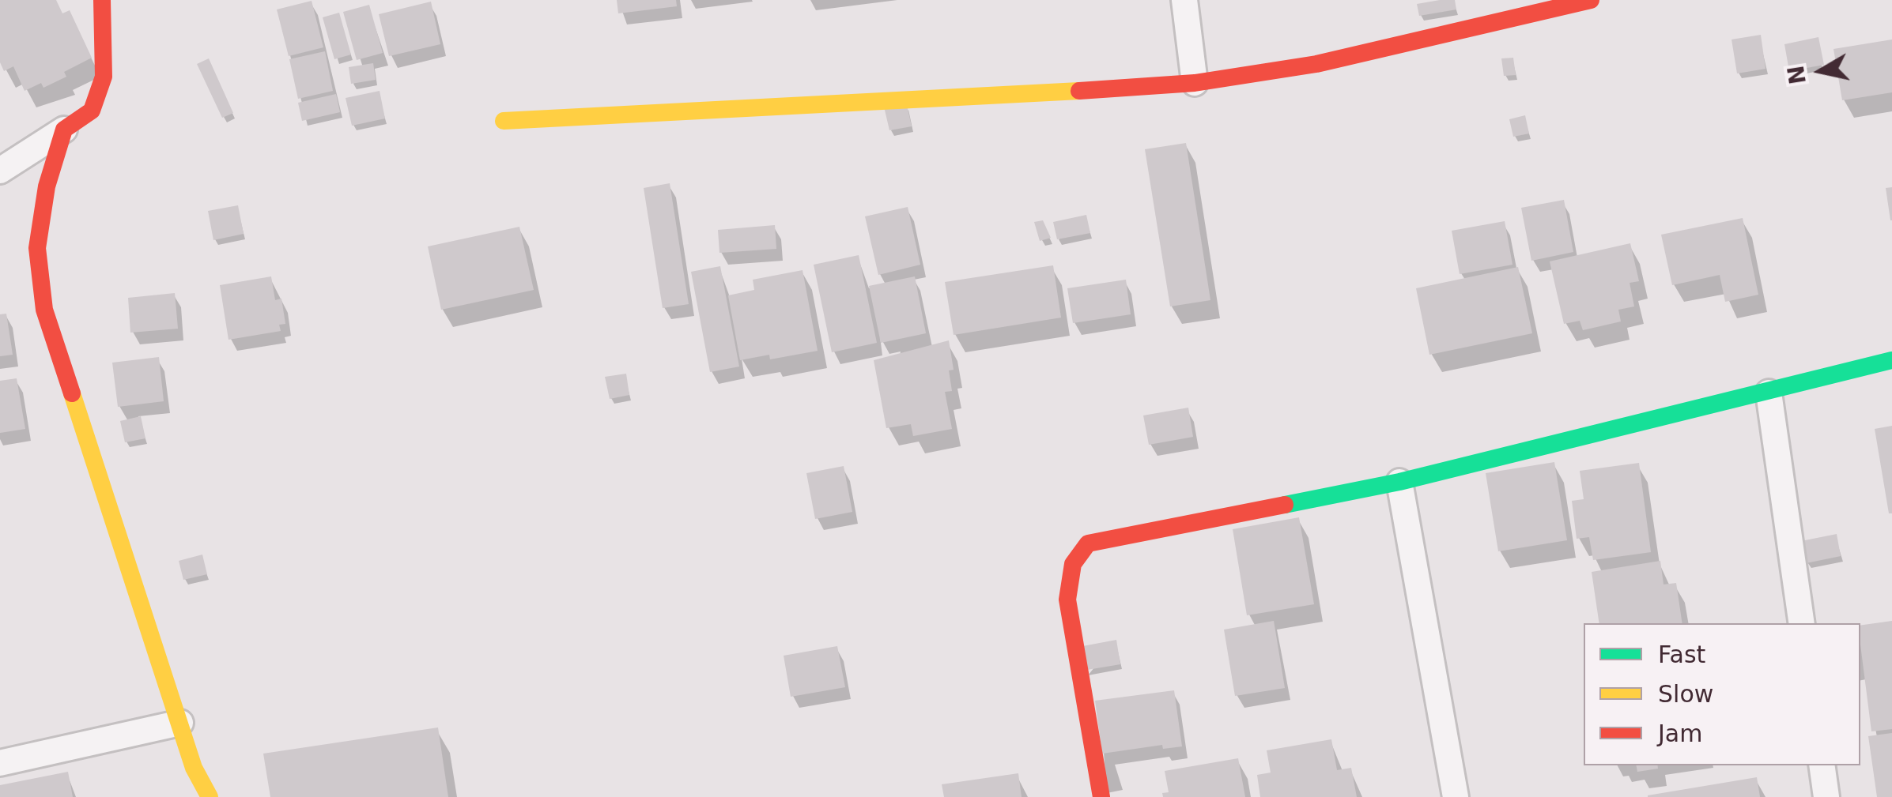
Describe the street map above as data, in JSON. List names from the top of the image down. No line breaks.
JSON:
{"legend":["Fast","Slow","Jam"],"north":"left"}
